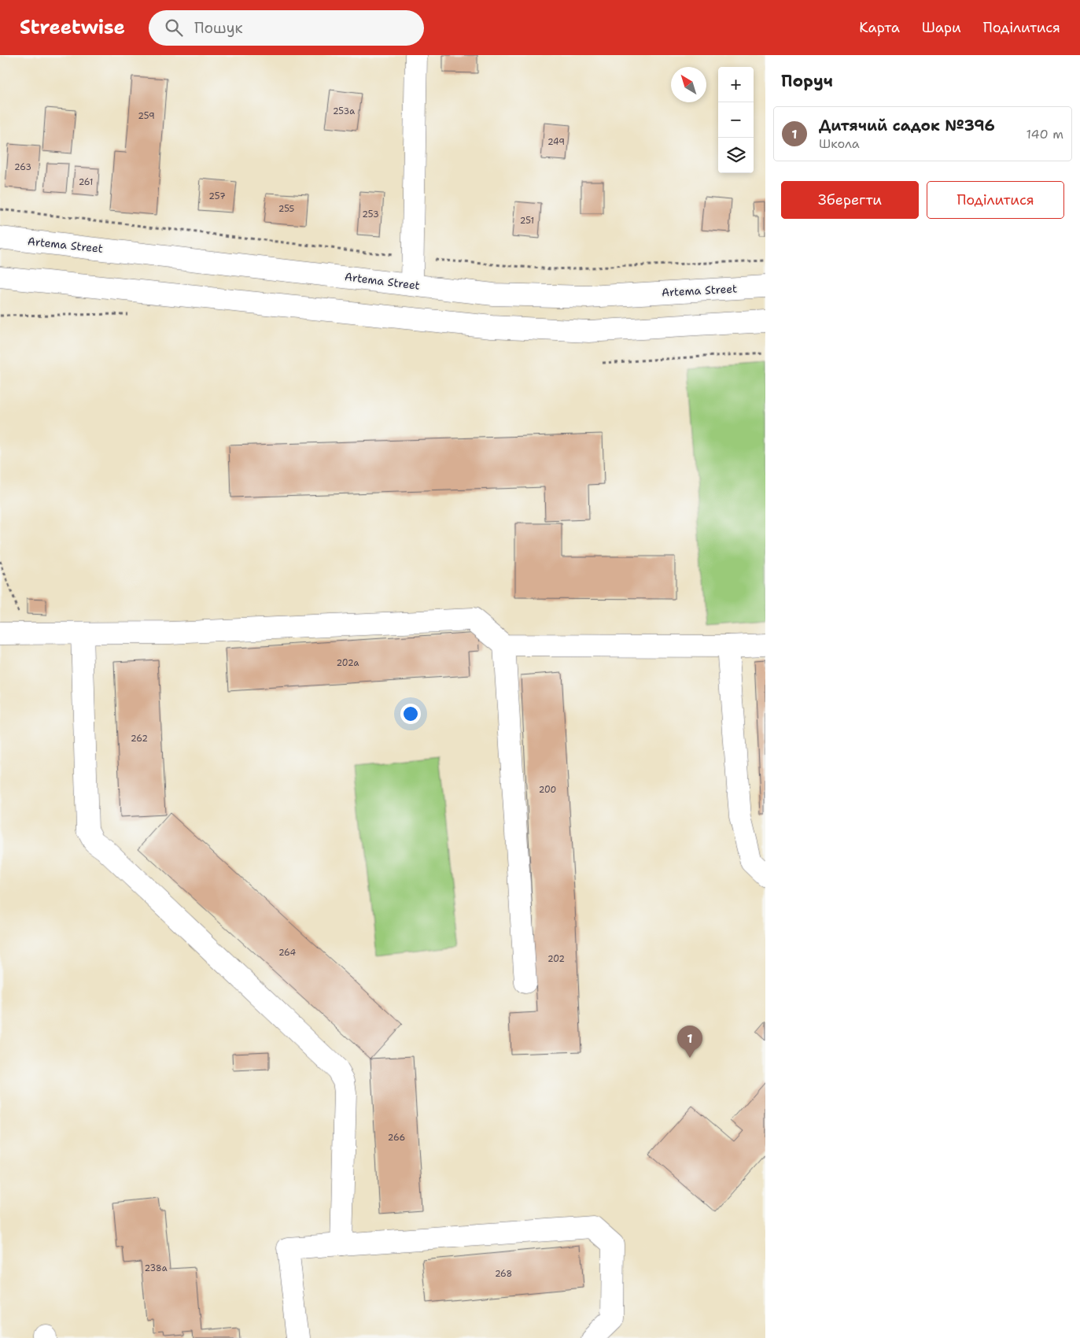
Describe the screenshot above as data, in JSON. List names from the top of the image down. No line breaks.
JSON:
{"streets":{"main road":["Artema Street"]},"house_numbers":["253а","259","249","263","261","257","255","253","251","202а","262","200","264","202","266","238а","268"],"north":"top left","page":{"header":"Streetwise","search":"Пошук","nav":["Карта","Шари","Поділитися"],"heading":"Поруч","map_buttons":["+","−"],"list":[{"mark":"1","name":"Дитячий садок №396","note":"Школа","value":"140 m"}],"buttons":["Зберегти","Поділитися"],"pins":"1"}}
